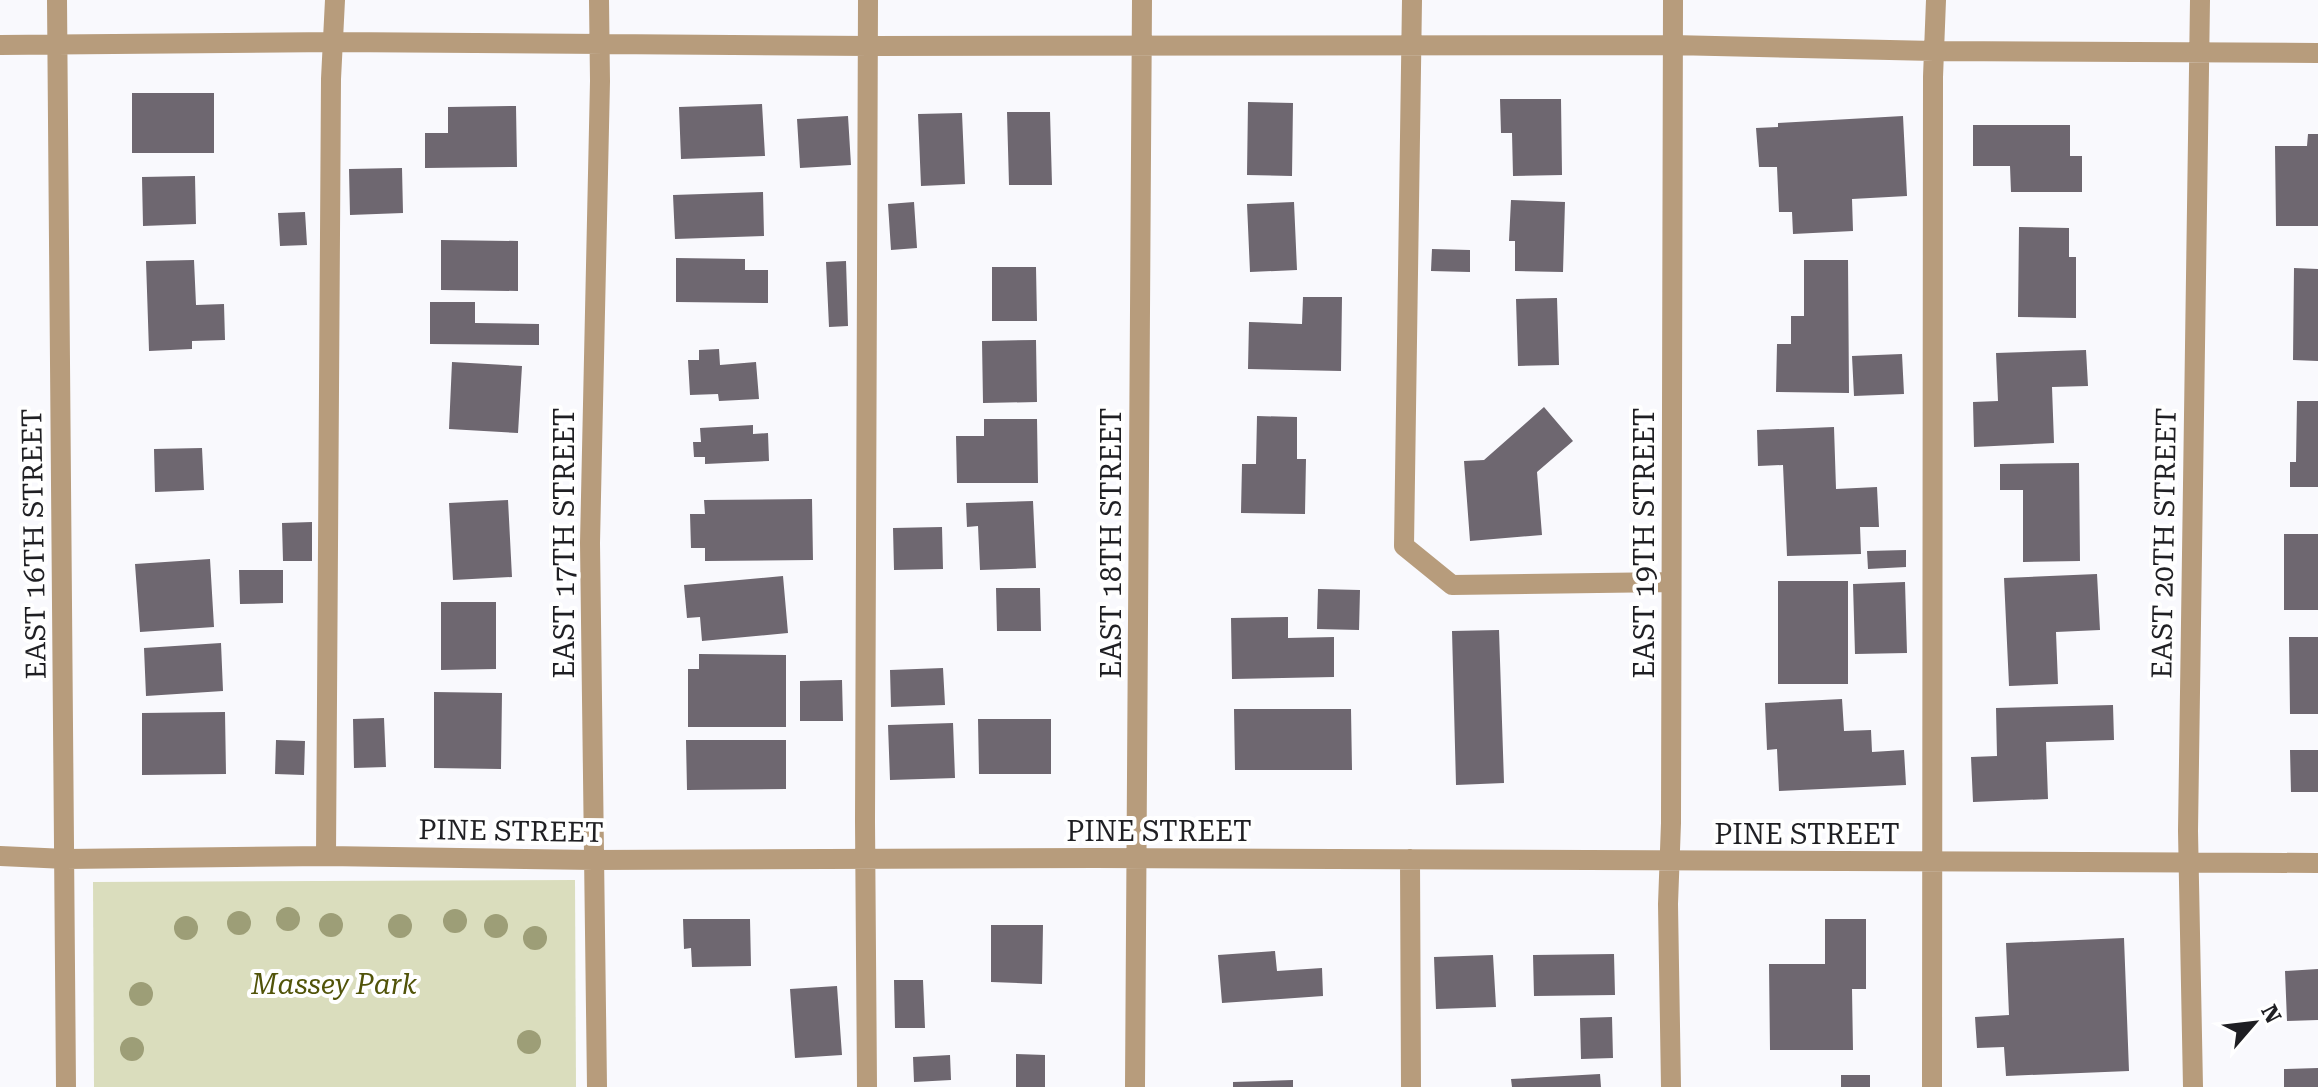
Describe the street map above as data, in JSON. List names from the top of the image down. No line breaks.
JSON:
{"streets":{"street":["EAST 17TH STREET","EAST 18TH STREET","EAST 19TH STREET","EAST 20TH STREET","EAST 16TH STREET","PINE STREET"]},"crossings":[["EAST 17TH STREET","PINE STREET"],["EAST 18TH STREET","PINE STREET"],["EAST 19TH STREET","PINE STREET"],["EAST 20TH STREET","PINE STREET"],["EAST 16TH STREET","PINE STREET"]],"parks":["Massey Park"],"north":"top right"}
